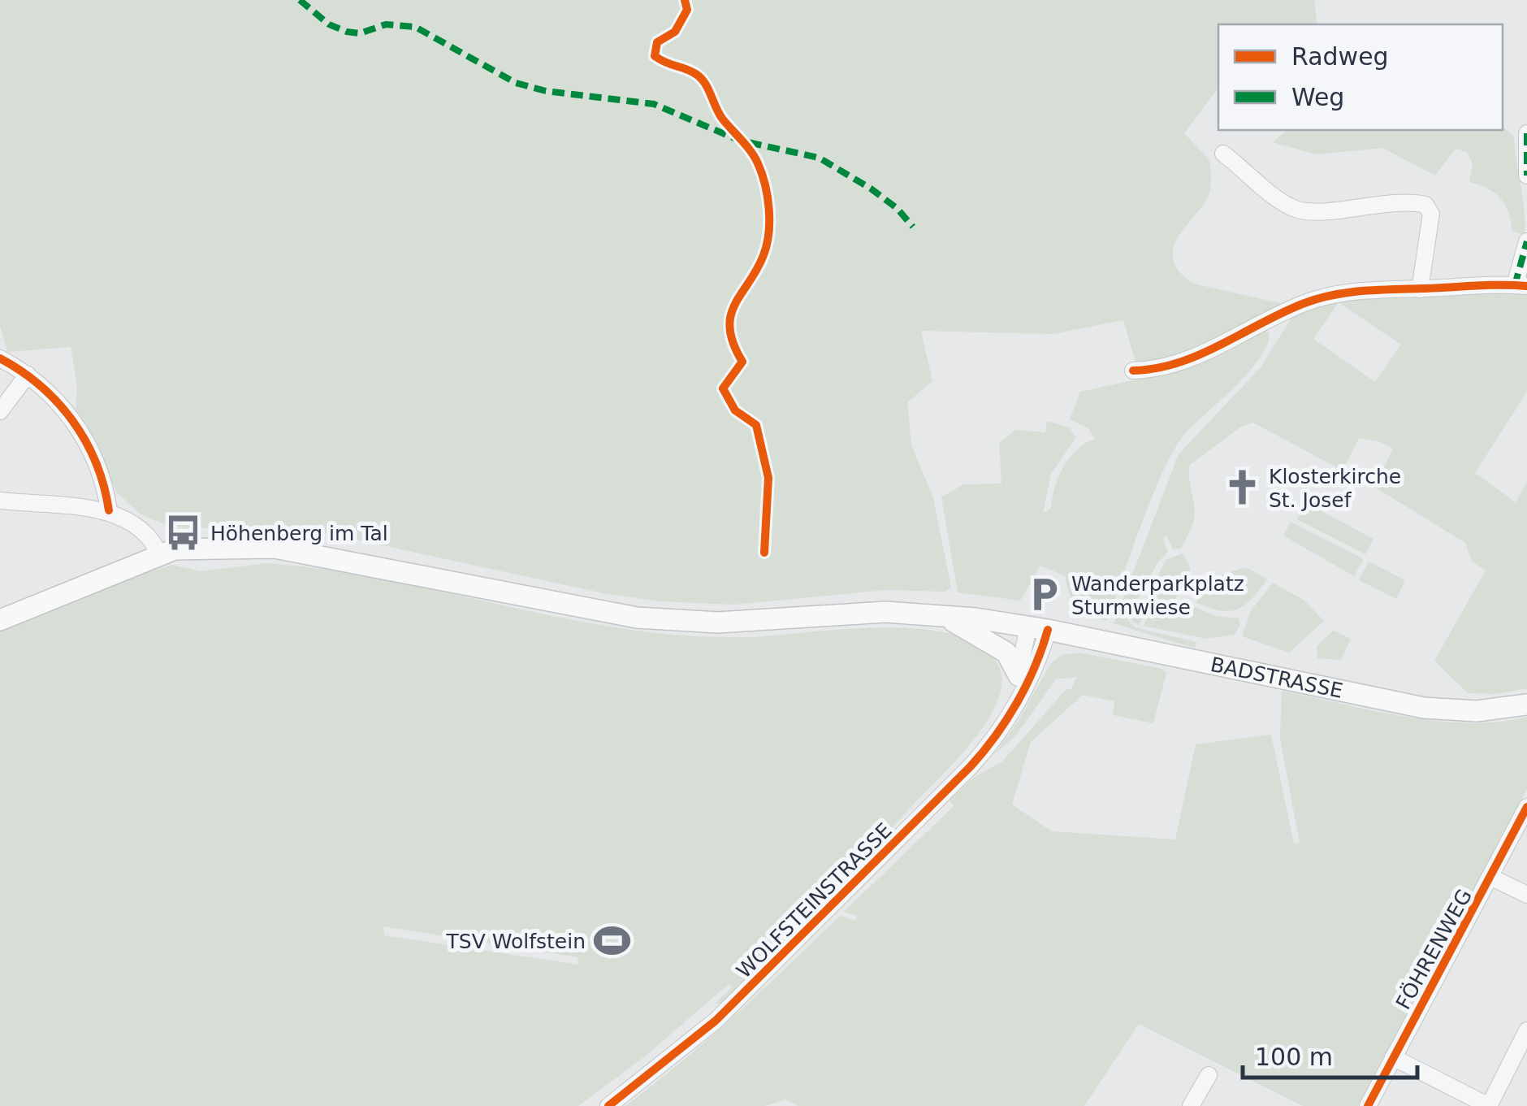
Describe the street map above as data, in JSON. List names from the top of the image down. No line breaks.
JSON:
{"streets":{"main road":["BADSTRASSE"],"street":["WOLFSTEINSTRASSE","FÖHRENWEG"]},"crossings":[["BADSTRASSE","WOLFSTEINSTRASSE"]],"places":{"church":["Klosterkirche St. Josef"],"bus stop":["Höhenberg im Tal"],"parking":["Wanderparkplatz Sturmwiese"],"sports":["TSV Wolfstein"]},"legend":["Radweg","Weg"],"scale_bar":"100 m"}
